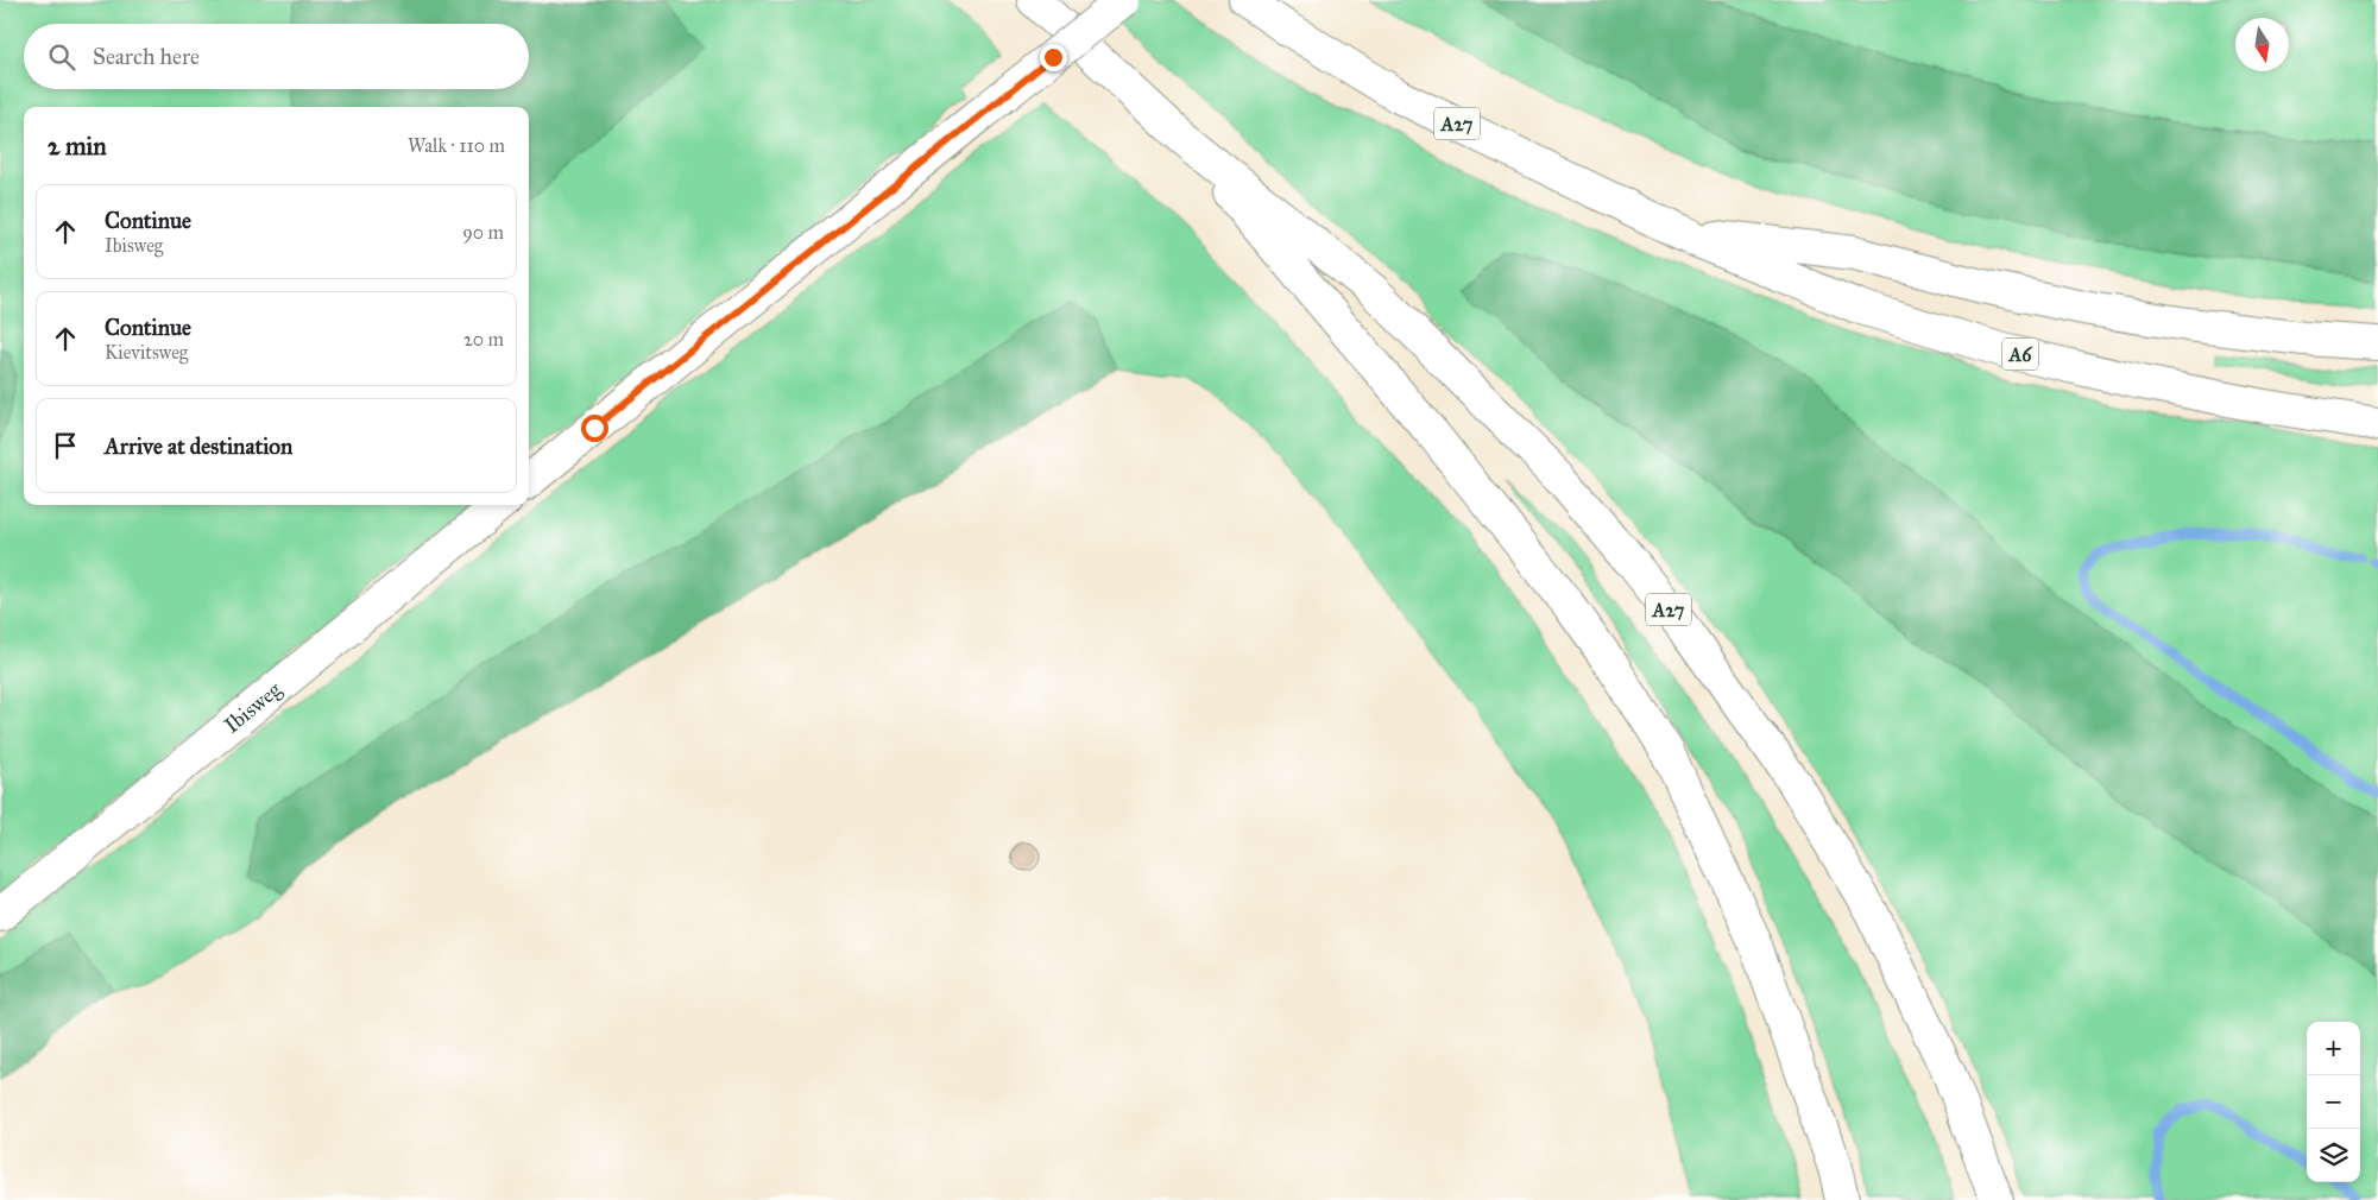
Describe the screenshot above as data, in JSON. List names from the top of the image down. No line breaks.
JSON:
{"streets":{"main road":["A27","A6","Ibisweg"]},"crossings":[["A27","A6"]],"north":"bottom","page":{"search":"Search here","heading":["2 min","Walk · 110 m"],"list":[["Continue","Ibisweg","90 m"],["Continue","Kievitsweg","20 m"],"Arrive at destination"],"map_buttons":["+","−"]}}
